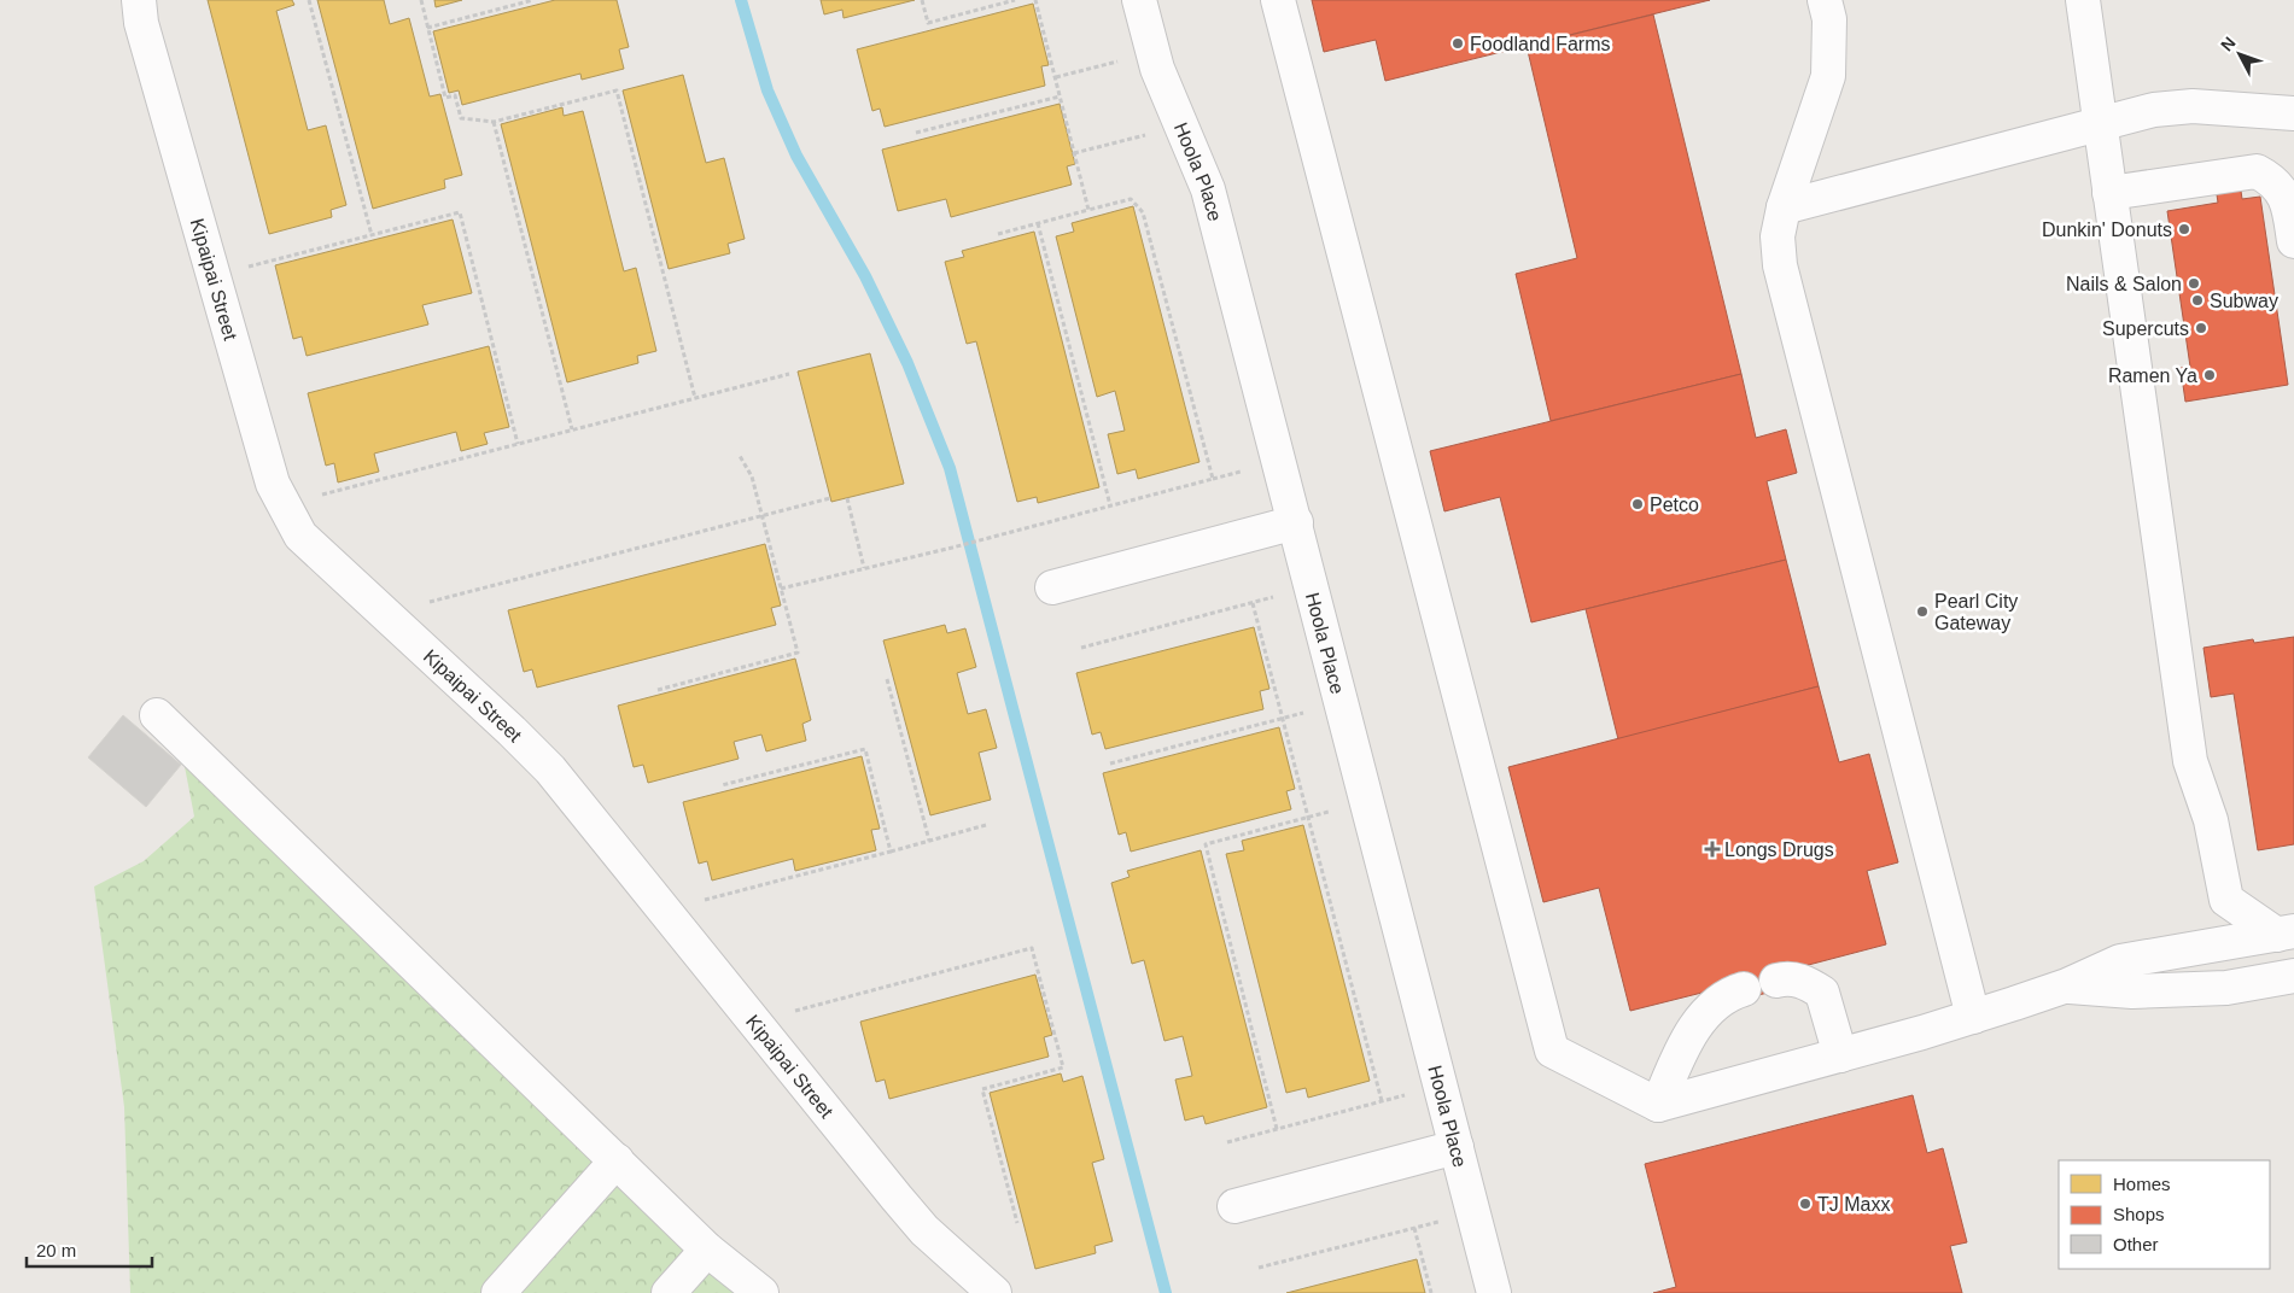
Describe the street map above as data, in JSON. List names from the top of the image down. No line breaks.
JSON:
{"streets":{"street":["Hoola Place","Kipaipai Street"]},"places":{"other":["Foodland Farms","Dunkin' Donuts","Nails & Salon","Subway","Supercuts","Ramen Ya","Petco","Pearl City Gateway","TJ Maxx"],"health":["Longs Drugs"]},"legend":["Homes","Shops","Other"],"scale_bar":"20 m","north":"top left"}
